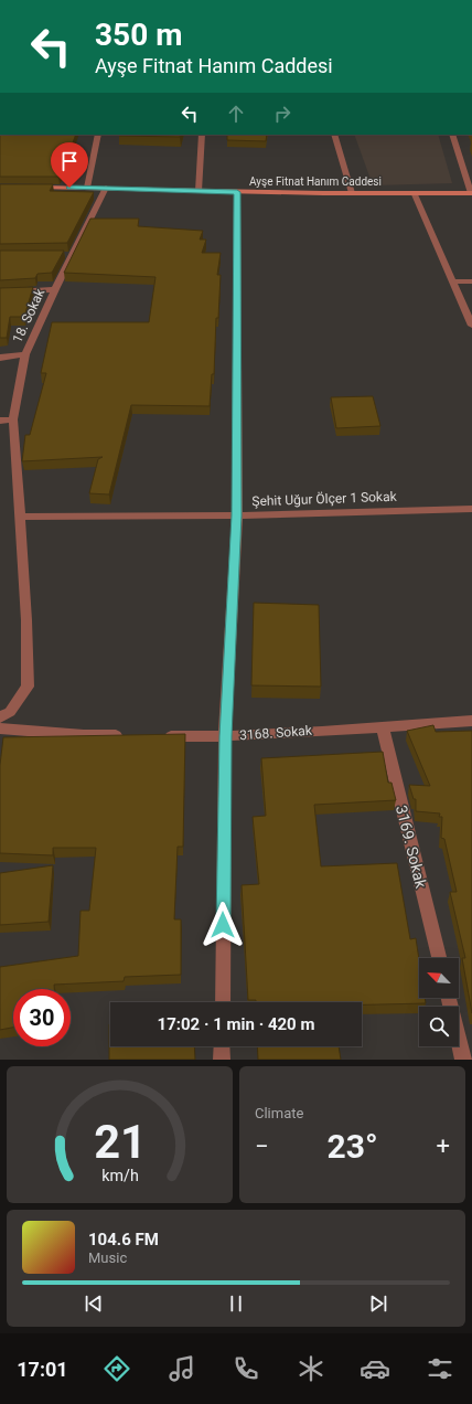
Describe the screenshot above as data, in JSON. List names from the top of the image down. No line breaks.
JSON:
{"streets":{"street":["Ayşe Fitnat Hanım Caddesi","18. Sokak","Şehit Uğur Ölçer 1 Sokak","3168. Sokak","3169. Sokak"]},"crossings":[["Ayşe Fitnat Hanım Caddesi","18. Sokak"],["18. Sokak","Şehit Uğur Ölçer 1 Sokak"],["3168. Sokak","3169. Sokak"]],"north":"top left","page":{"turn":["350 m","Ayşe Fitnat Hanım Caddesi"],"limit":"30","trip":"17:02 · 1 min · 420 m","tile":"Climate","heat":["−","23°","+"],"song":["104.6 FM","Music"],"tabs":"17:01","gauge":["21","km/h"]}}
